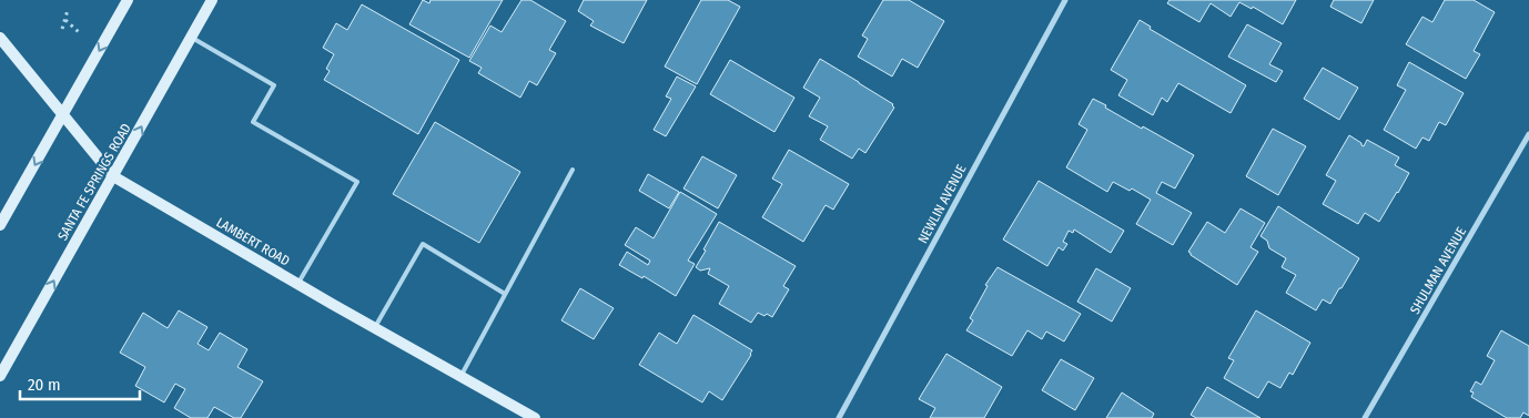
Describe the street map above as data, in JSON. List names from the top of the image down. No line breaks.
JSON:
{"streets":{"main road":["SANTA FE SPRINGS ROAD","LAMBERT ROAD"],"street":["NEWLIN AVENUE","SHULMAN AVENUE"]},"crossings":[["SANTA FE SPRINGS ROAD","LAMBERT ROAD"]],"scale_bar":"20 m"}
